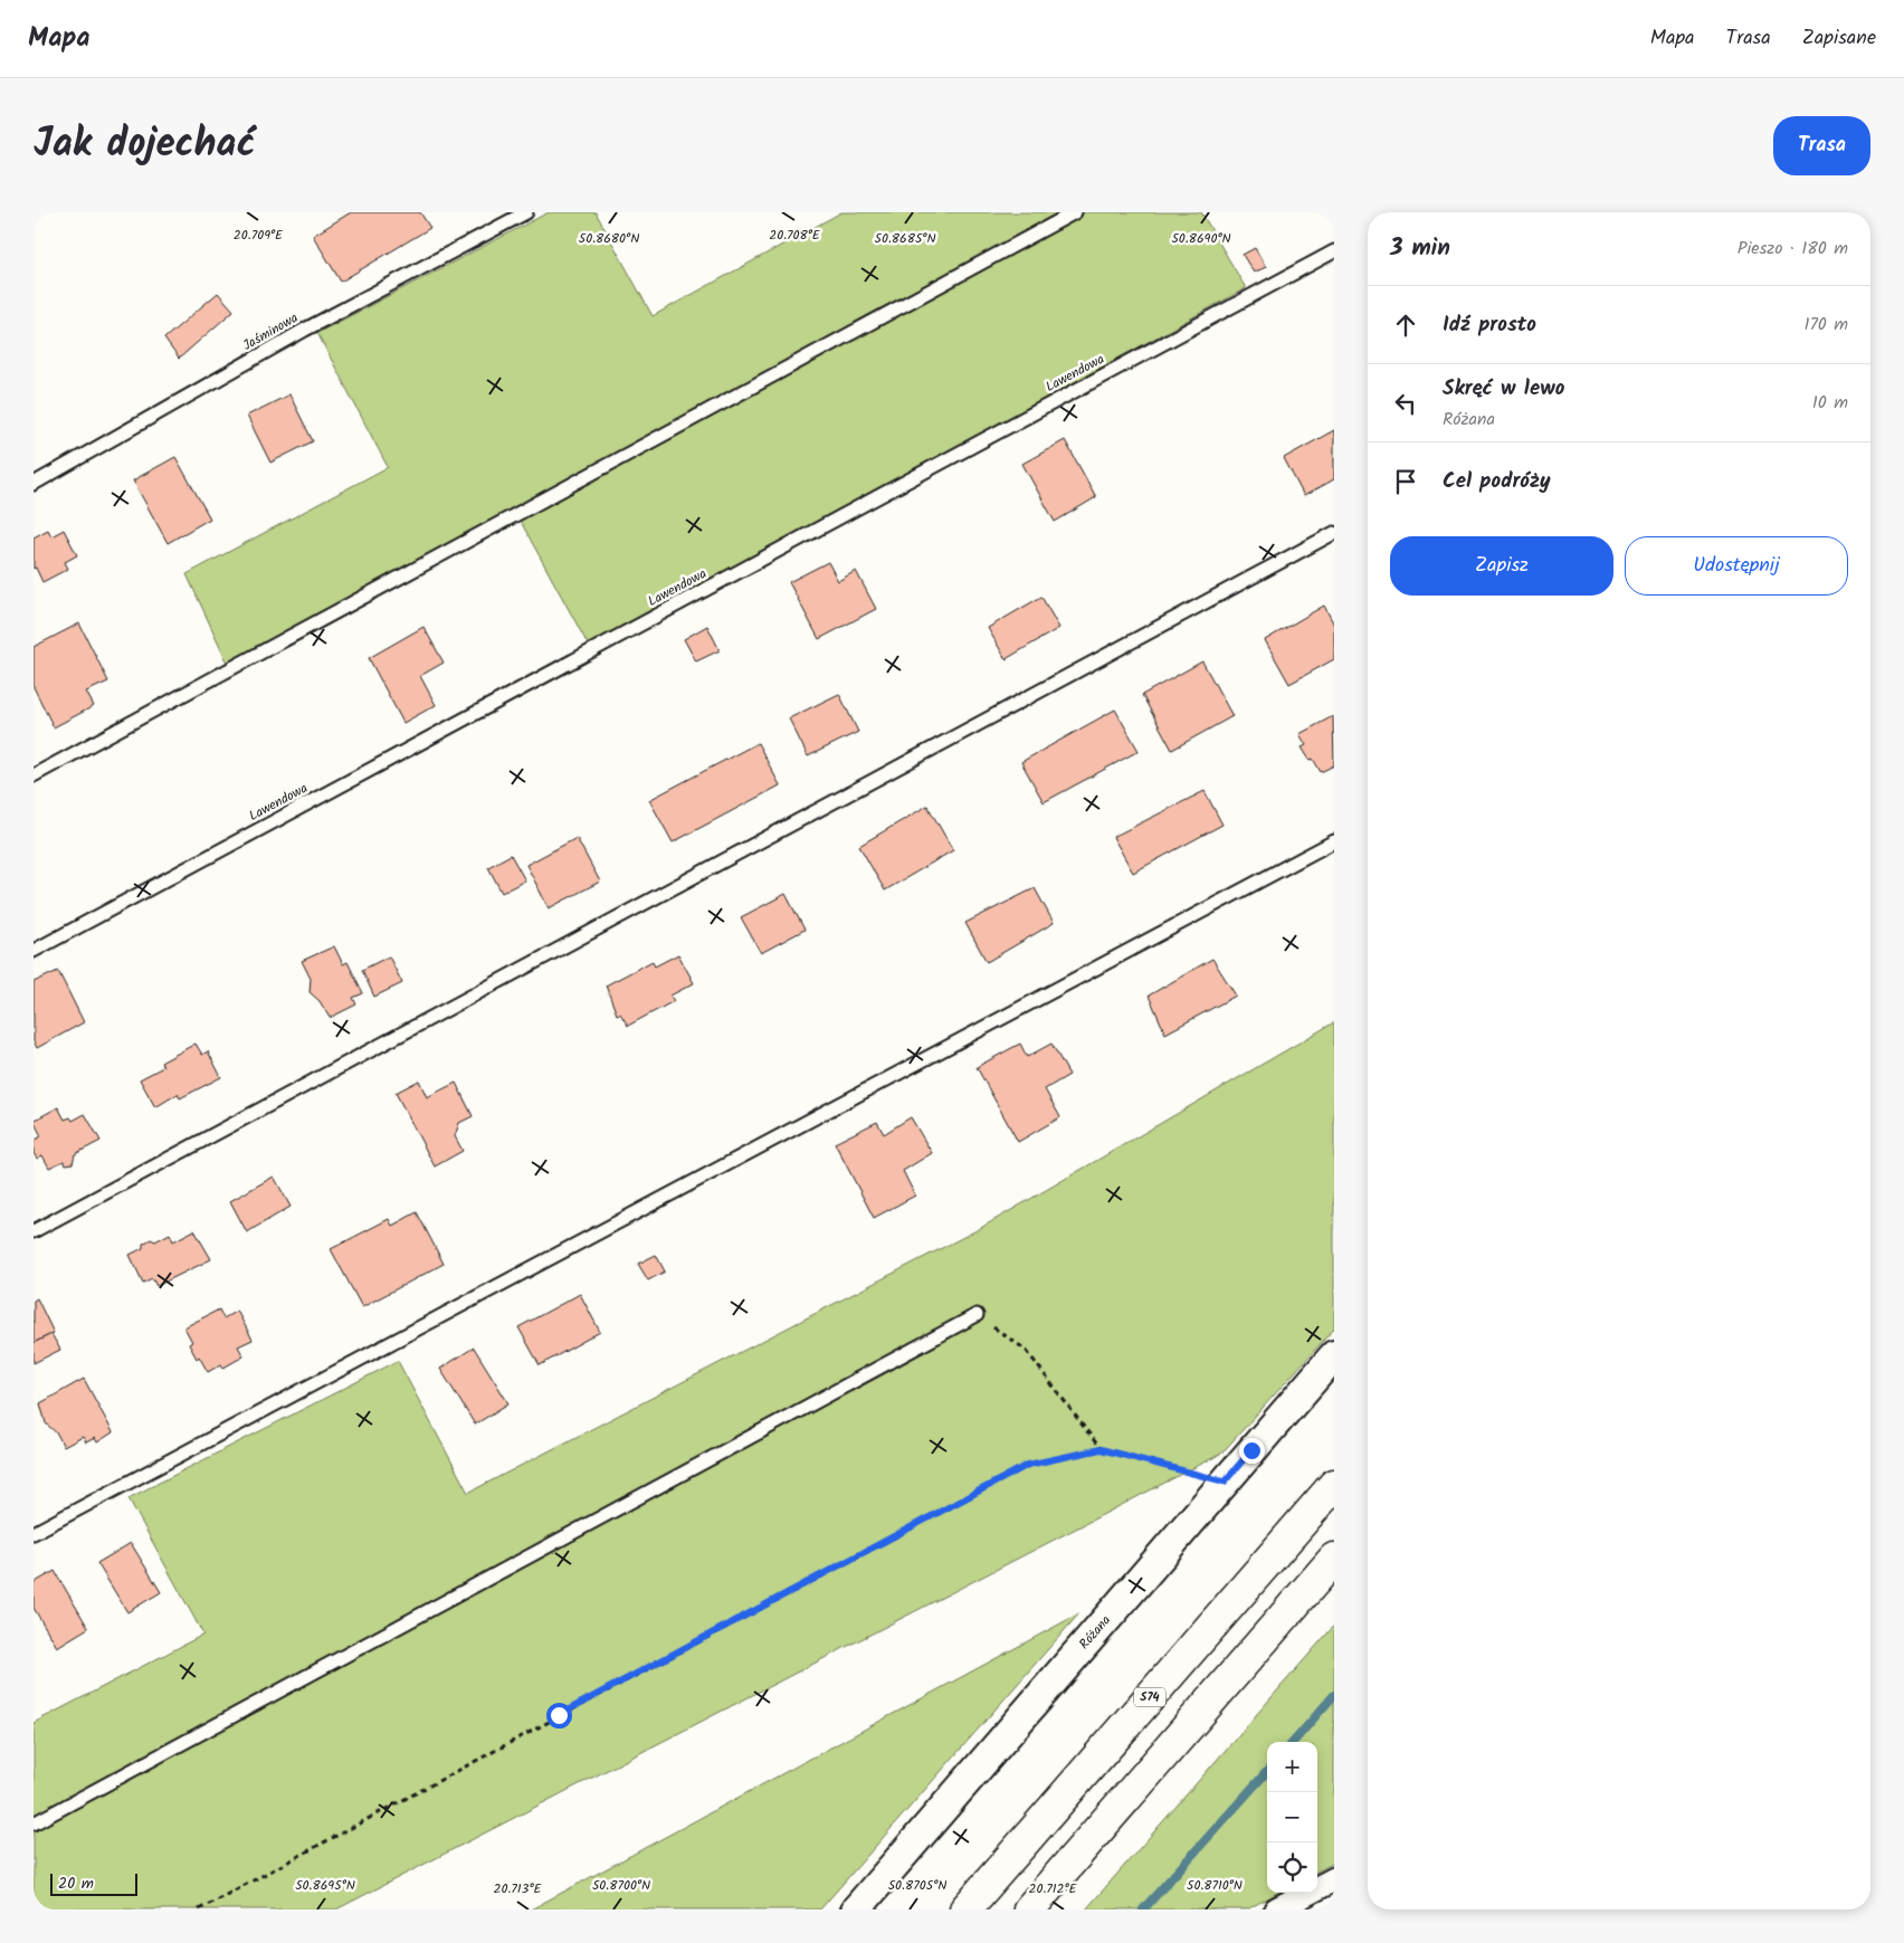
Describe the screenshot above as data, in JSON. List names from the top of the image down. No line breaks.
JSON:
{"streets":{"highway":["S74"],"street":["Różana"],"lane":["Jaśminowa","Lawendowa"]},"scale_bar":"20 m","page":{"header":"Mapa","nav":["Mapa","Trasa","Zapisane"],"title":"Jak dojechać","buttons":["Trasa",["Zapisz","Udostępnij"]],"heading":["3 min","Pieszo · 180 m"],"list":[["Idź prosto","170 m"],["Skręć w lewo","Różana","10 m"],"Cel podróży"],"map_buttons":["+","−"],"scale":"20 m"},"coordinates":["20.709°E","20.708°E","50.8680°N","50.8685°N","50.8690°N","50.8695°N","50.8700°N","50.8705°N","50.8710°N","20.713°E","20.712°E"]}
